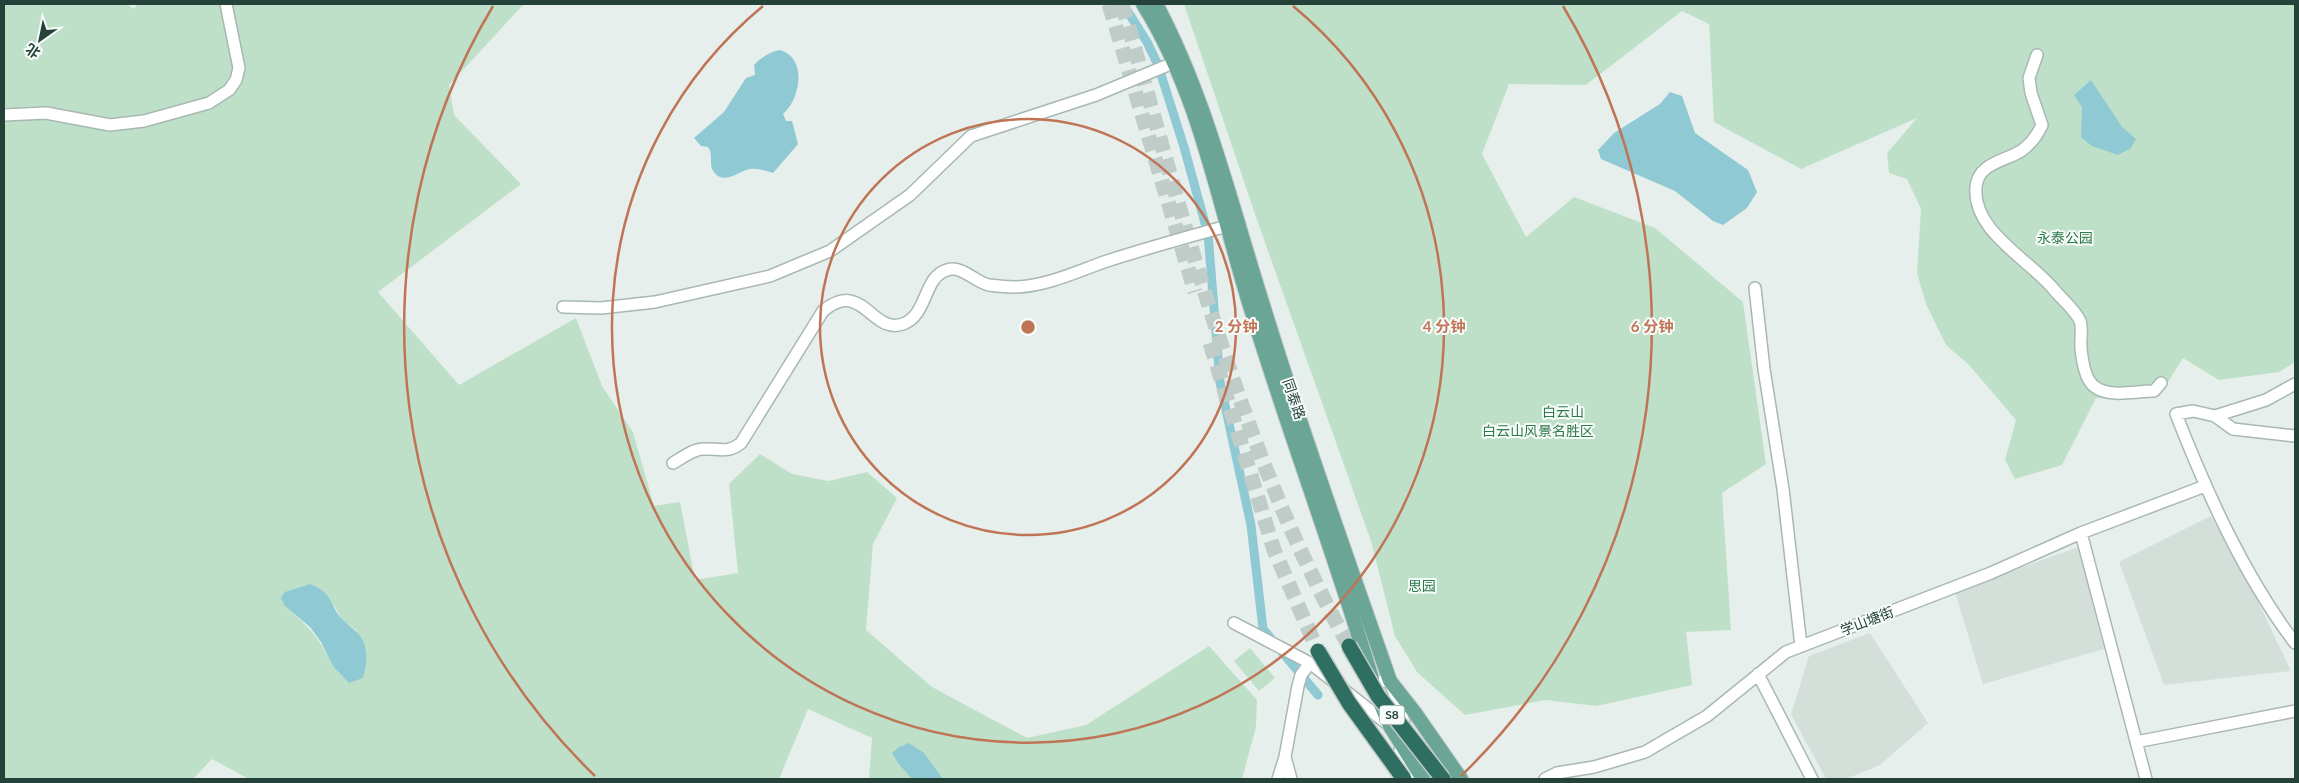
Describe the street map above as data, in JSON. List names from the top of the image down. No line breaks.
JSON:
{"streets":{"highway":["S8"],"main road":["同泰路"],"street":["学山塘街"]},"crossings":[["同泰路","S8"]],"parks":["永泰公园","白云山","白云山风景名胜区","思园"],"north":"bottom left","rings":["2 分钟","4 分钟","6 分钟"]}
